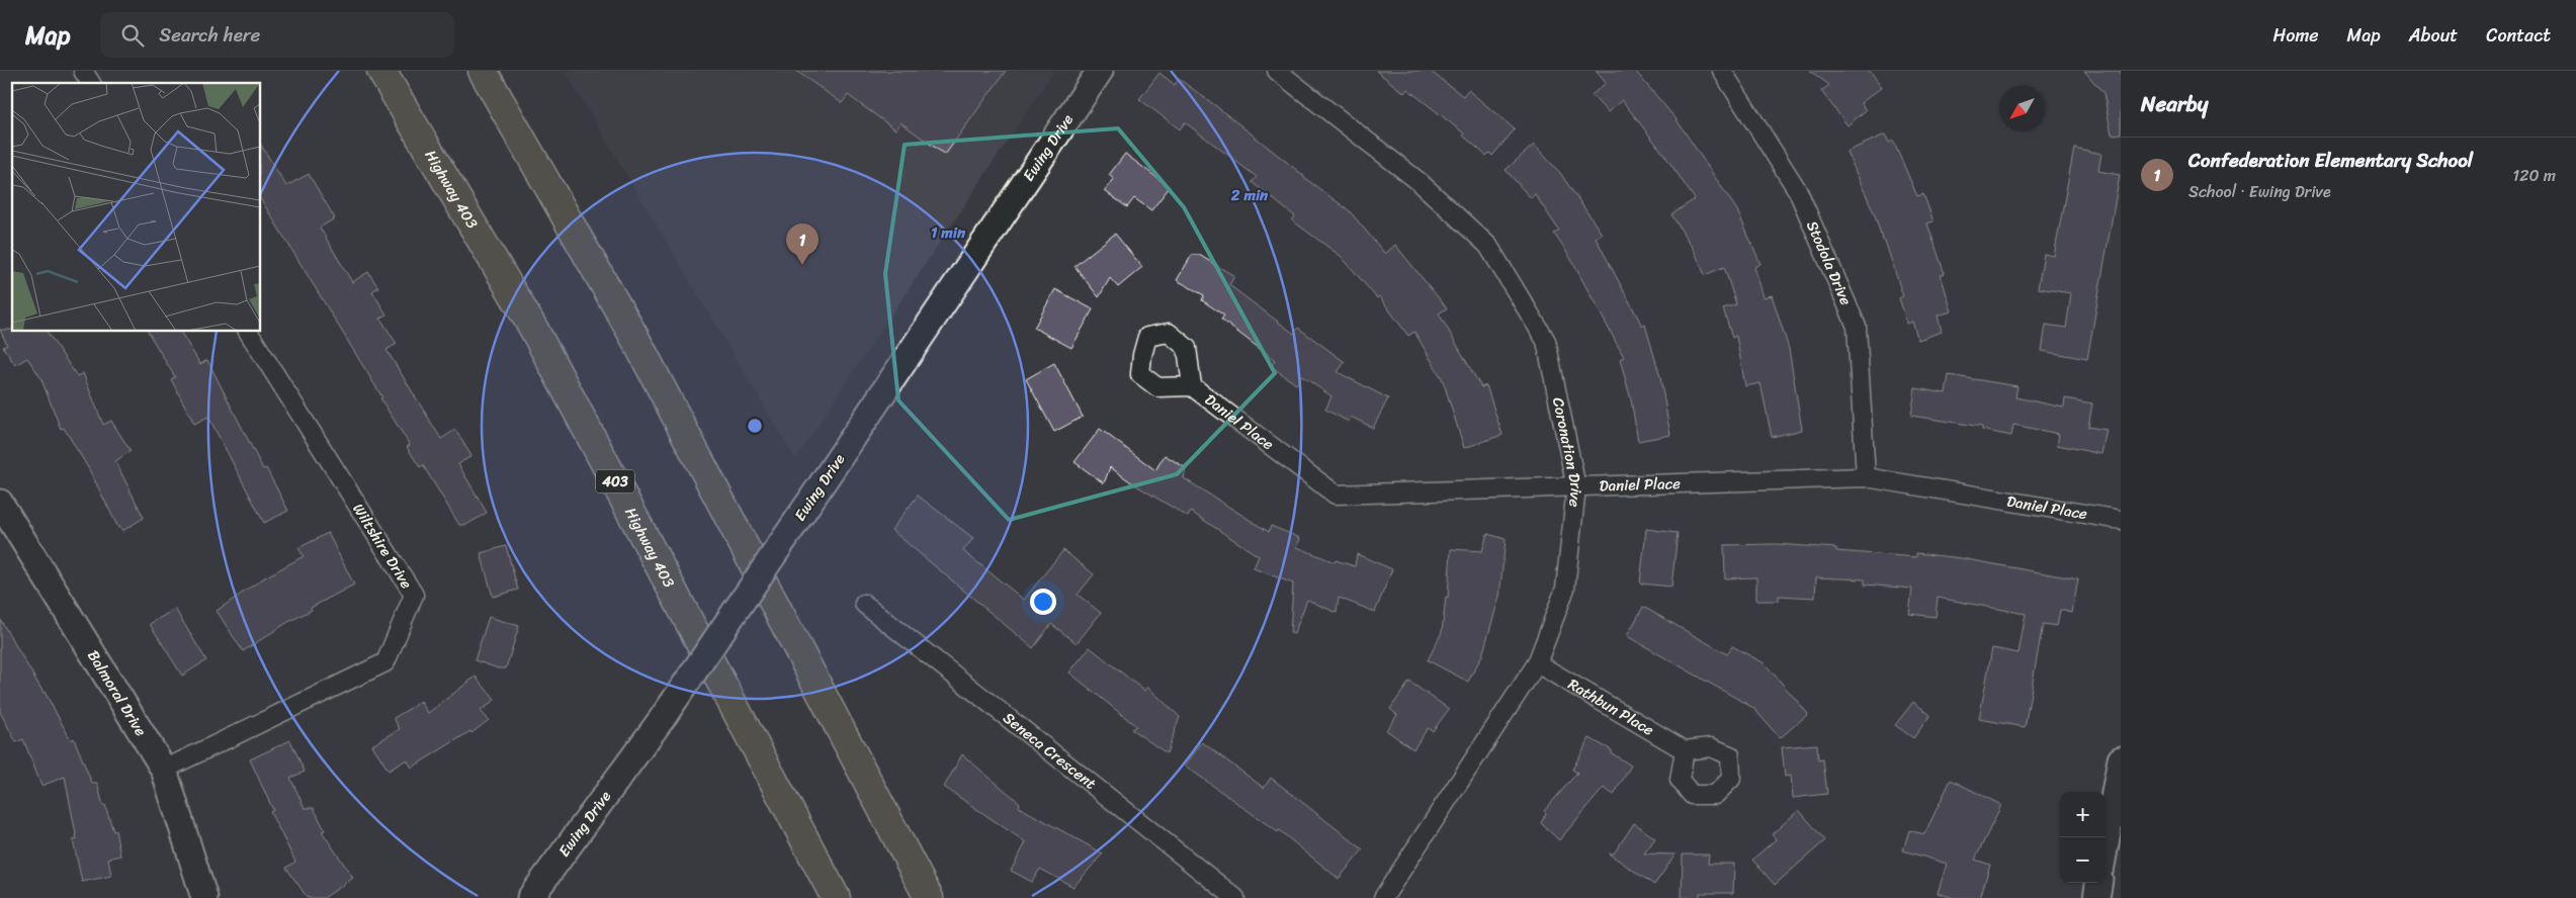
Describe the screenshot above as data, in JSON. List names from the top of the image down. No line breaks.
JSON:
{"streets":{"highway":["Highway 403","403"],"street":["Ewing Drive","Stodola Drive","Daniel Place","Coronation Drive","Wiltshire Drive","Balmoral Drive","Rathbun Place","Seneca Crescent"]},"crossings":[["Stodola Drive","Daniel Place"],["Daniel Place","Coronation Drive"],["Coronation Drive","Rathbun Place"],["Wiltshire Drive","Balmoral Drive"]],"north":"bottom left","page":{"header":"Map","search":"Search here","nav":["Home","Map","About","Contact"],"heading":"Nearby","list":[{"mark":"1","name":"Confederation Elementary School","note":"School · Ewing Drive","value":"120 m"}],"pins":"1","map_buttons":["+","−"]},"rings":["2 min","1 min"]}
